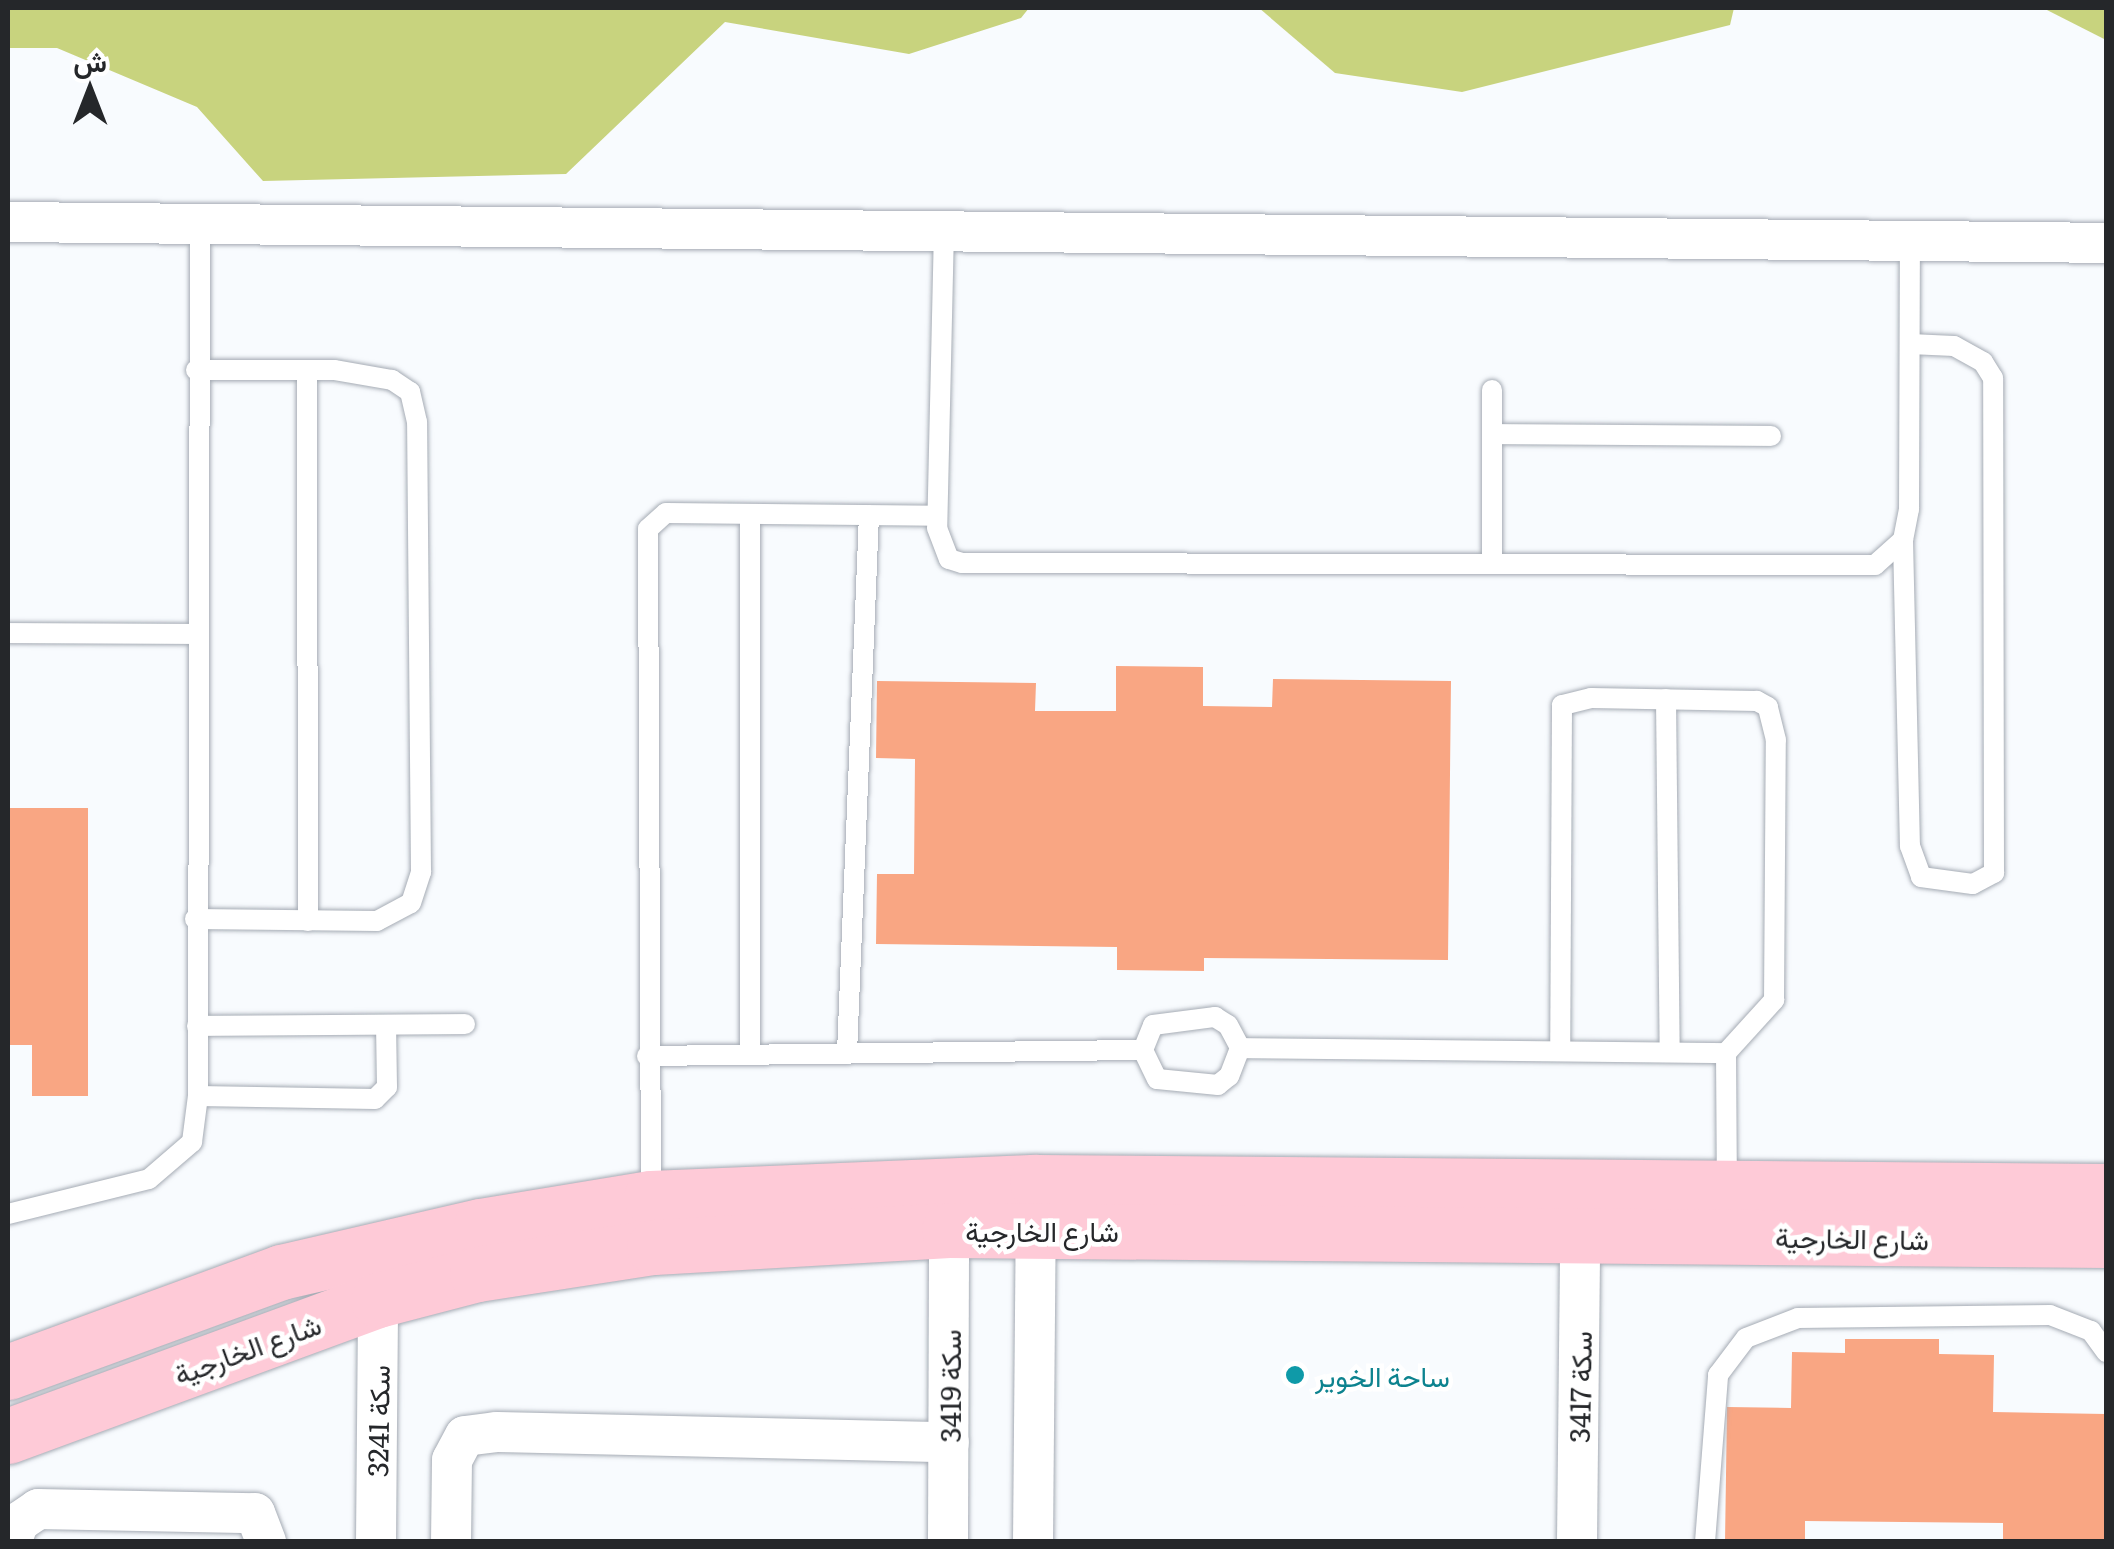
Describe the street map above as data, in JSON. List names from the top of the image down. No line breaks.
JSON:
{"streets":{"main road":["شارع الخارجية"],"street":["سكة 3419","سكة 3417","سكة 3241"]},"crossings":[["شارع الخارجية","سكة 3419"],["شارع الخارجية","سكة 3417"],["شارع الخارجية","سكة 3241"]],"places":["ساحة الخوير"],"north":"top"}
